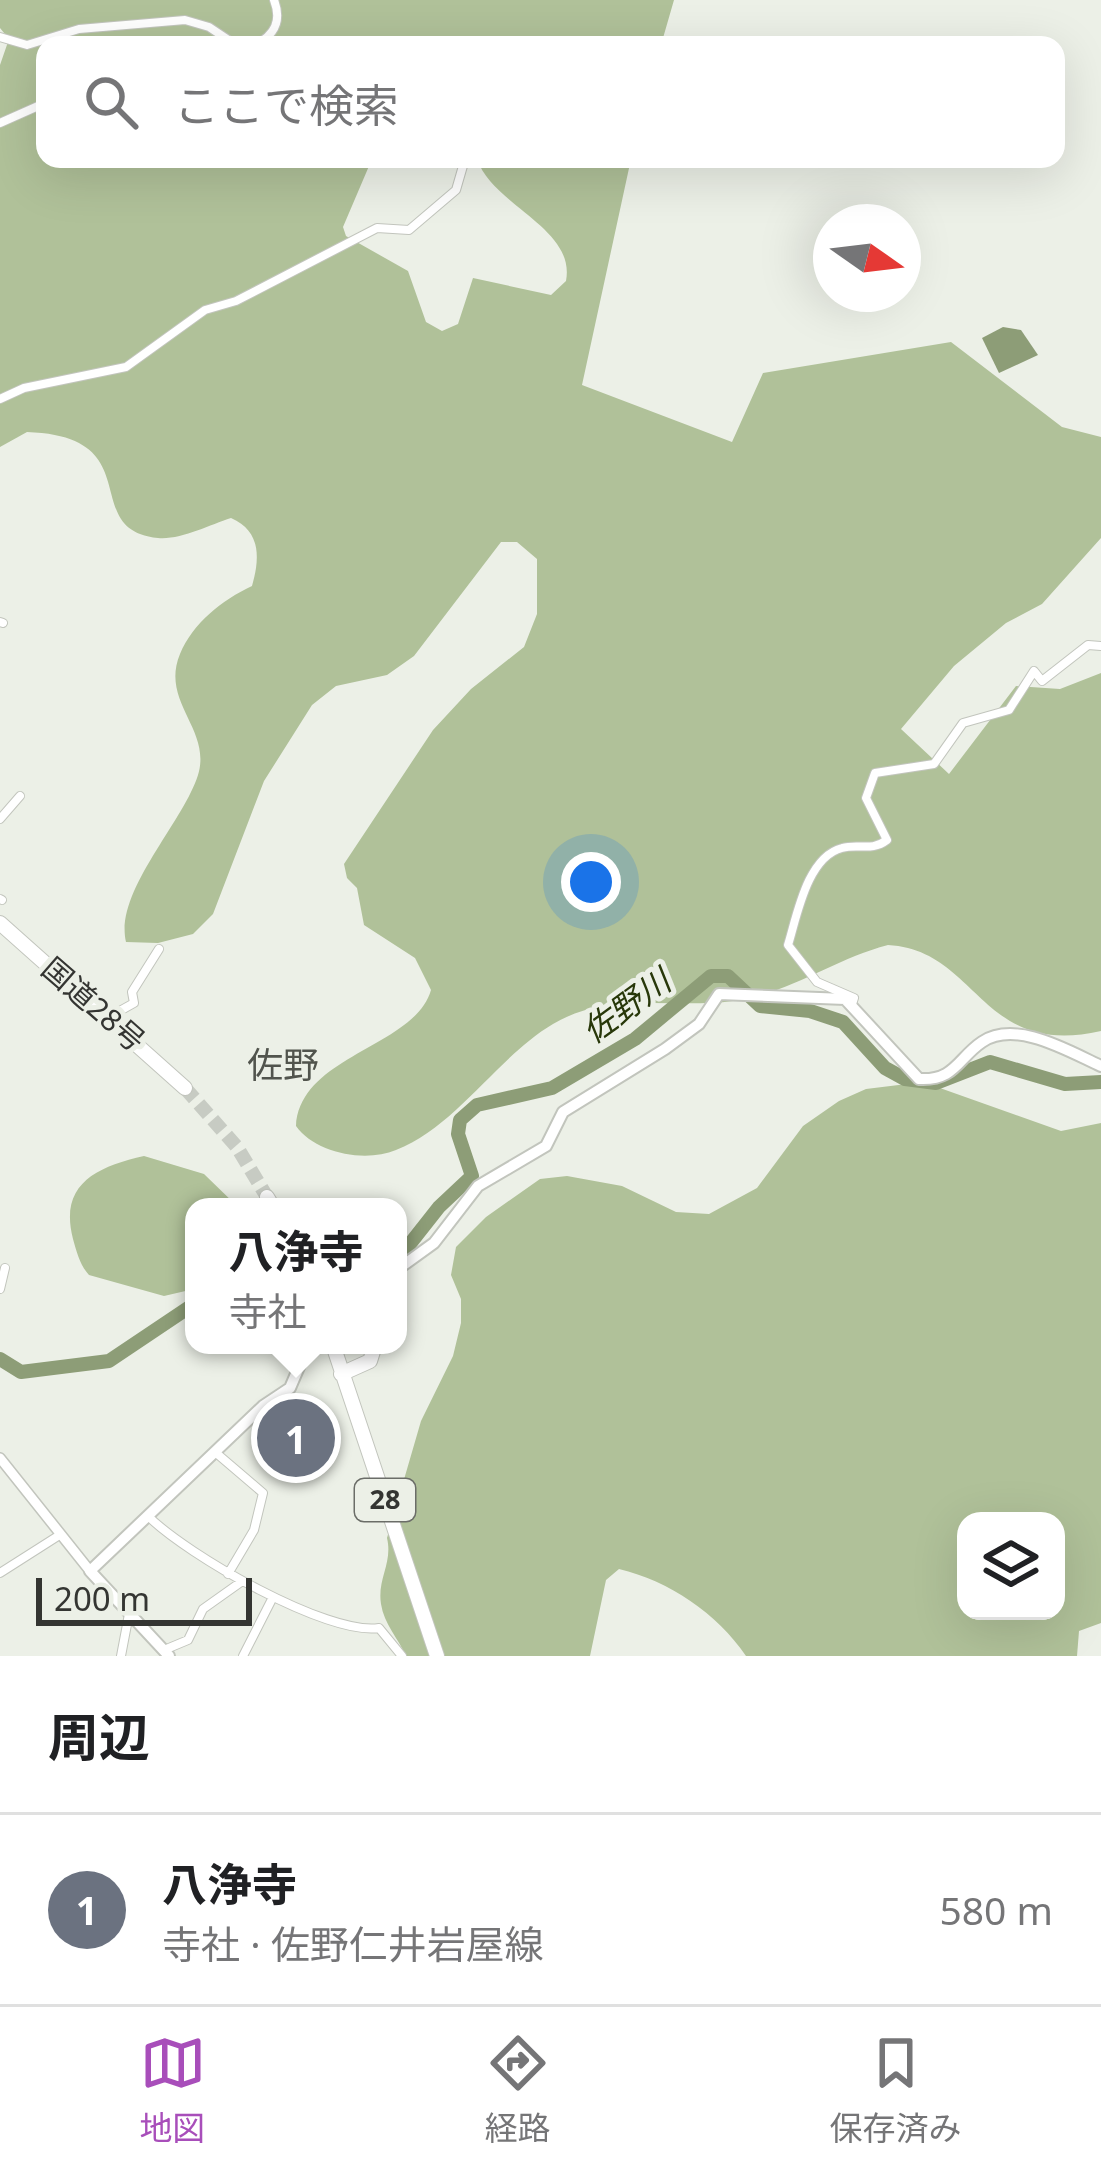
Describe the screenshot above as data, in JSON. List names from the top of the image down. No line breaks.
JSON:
{"streets":{"highway":["国道28号","28"]},"districts":["佐野"],"water":["佐野川"],"scale_bar":"200 m","north":"right","page":{"search":"ここで検索","popup":["八浄寺","寺社"],"pins":"1","scale":"200 m","heading":"周辺","list":[{"mark":"1","name":"八浄寺","note":"寺社 · 佐野仁井岩屋線","value":"580 m"}],"nav":["地図","経路","保存済み"]}}
